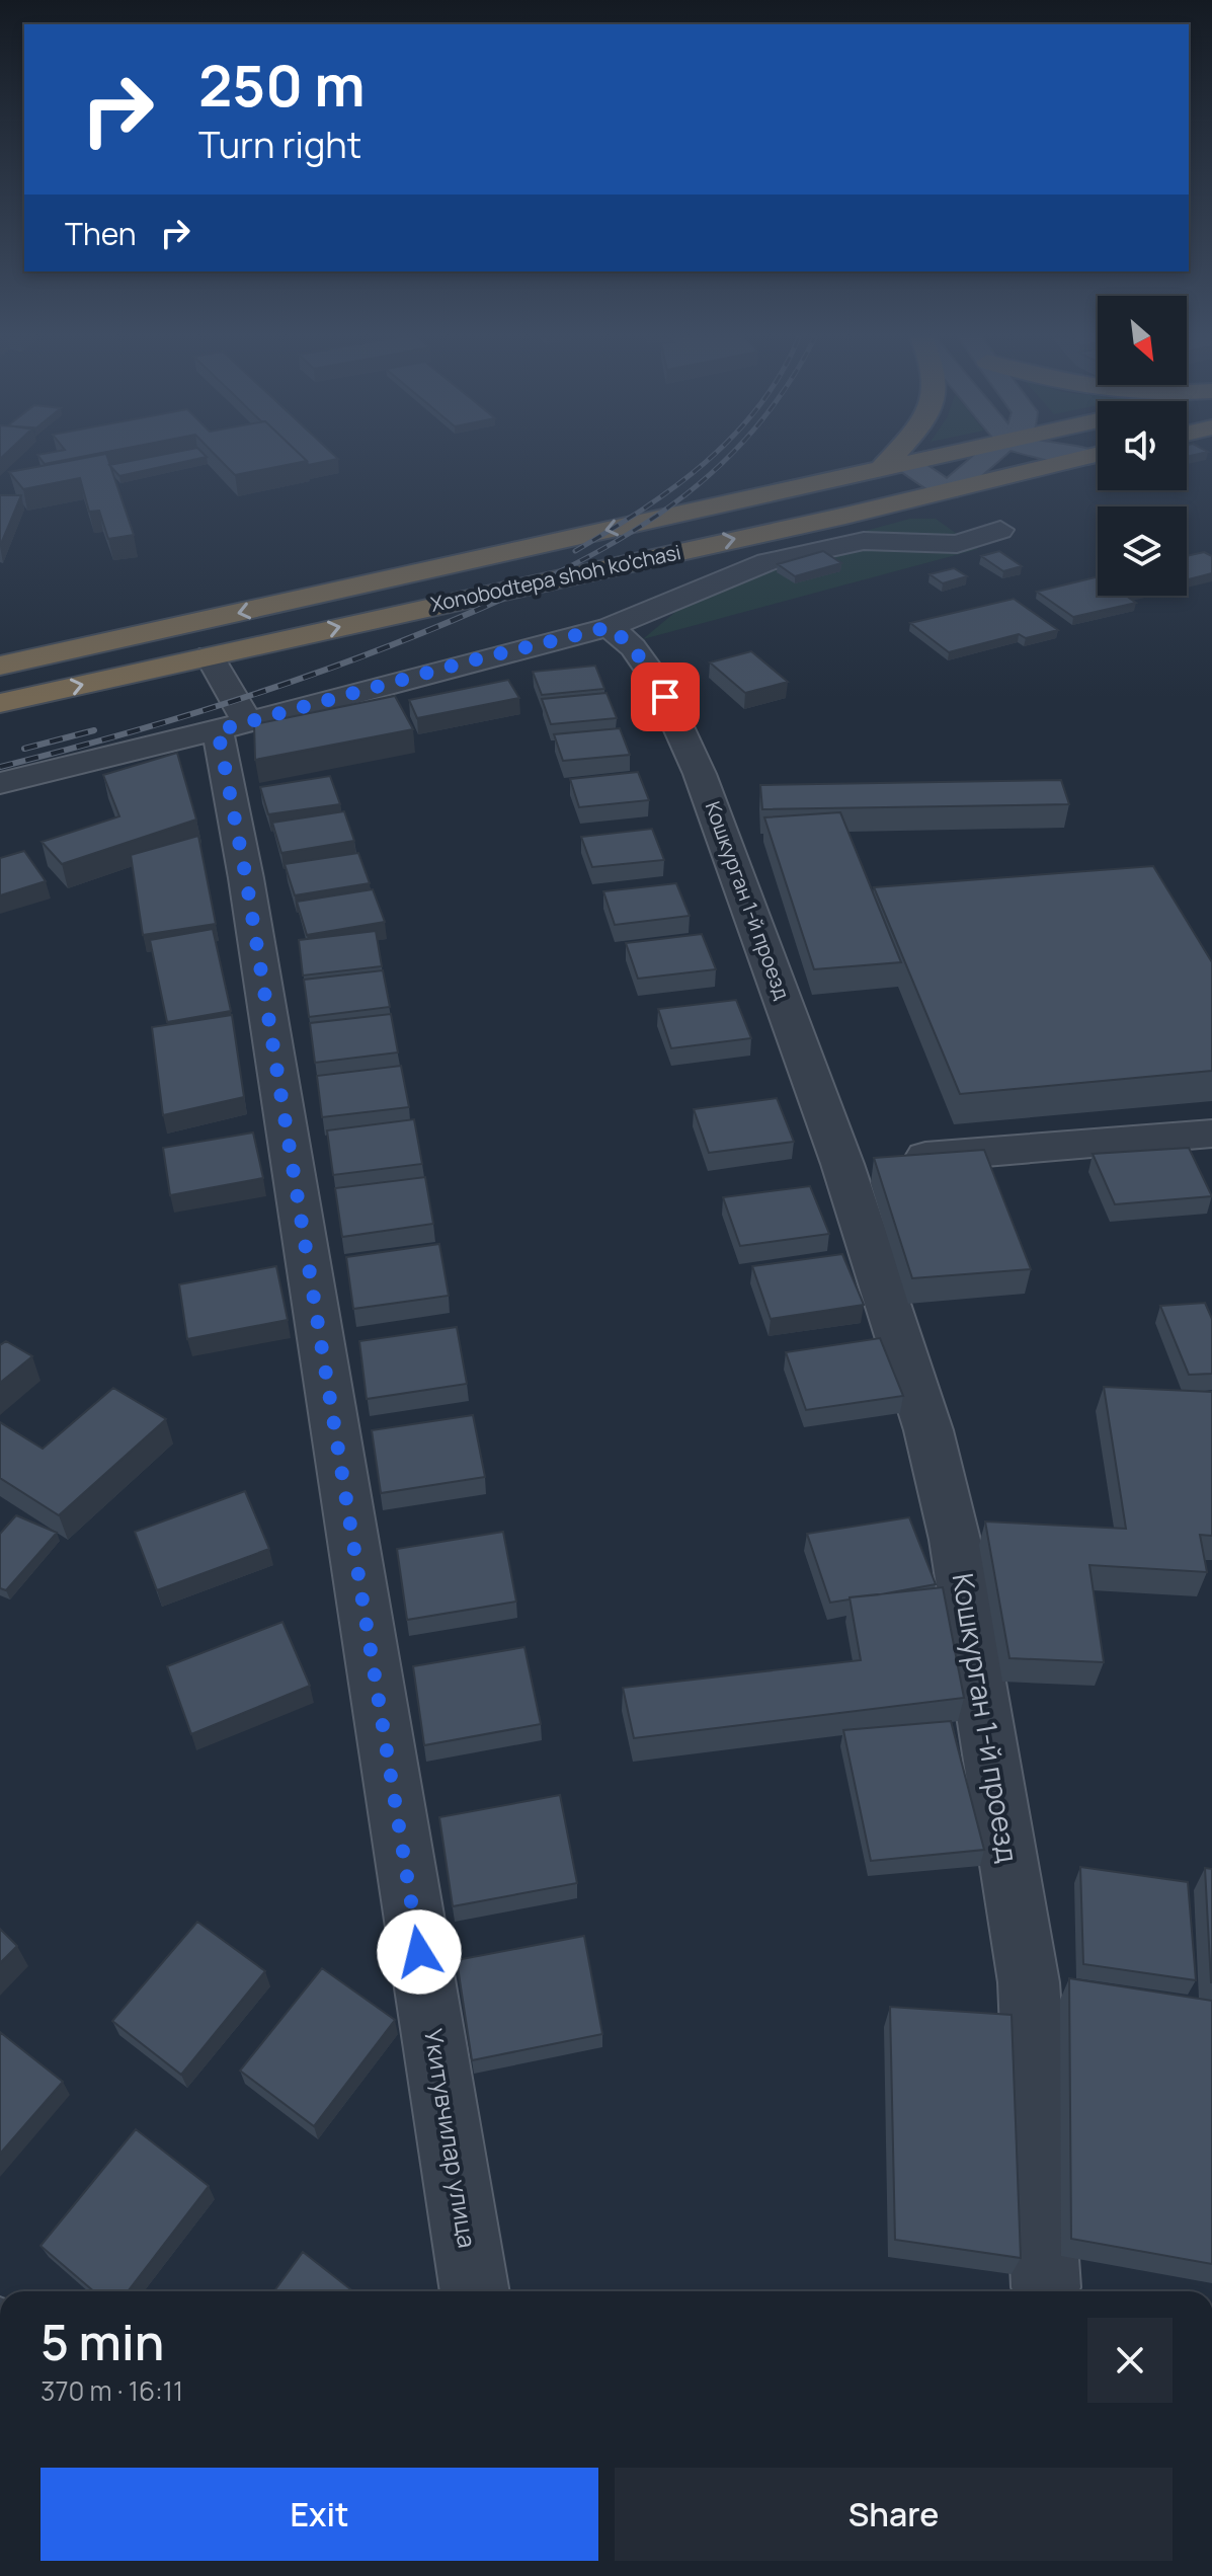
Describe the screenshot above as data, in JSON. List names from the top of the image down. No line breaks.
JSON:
{"streets":{"highway":["Xonobodtepa shoh ko'chasi"],"street":["Кошкурган 1-й проезд","Укитувчилар улица"]},"crossings":[["Xonobodtepa shoh ko'chasi","Укитувчилар улица"]],"north":"bottom right","page":{"turn":["250 m","Turn right"],"then":"Then","heading":["5 min","370 m · 16:11"],"buttons":["Exit","Share"]}}
